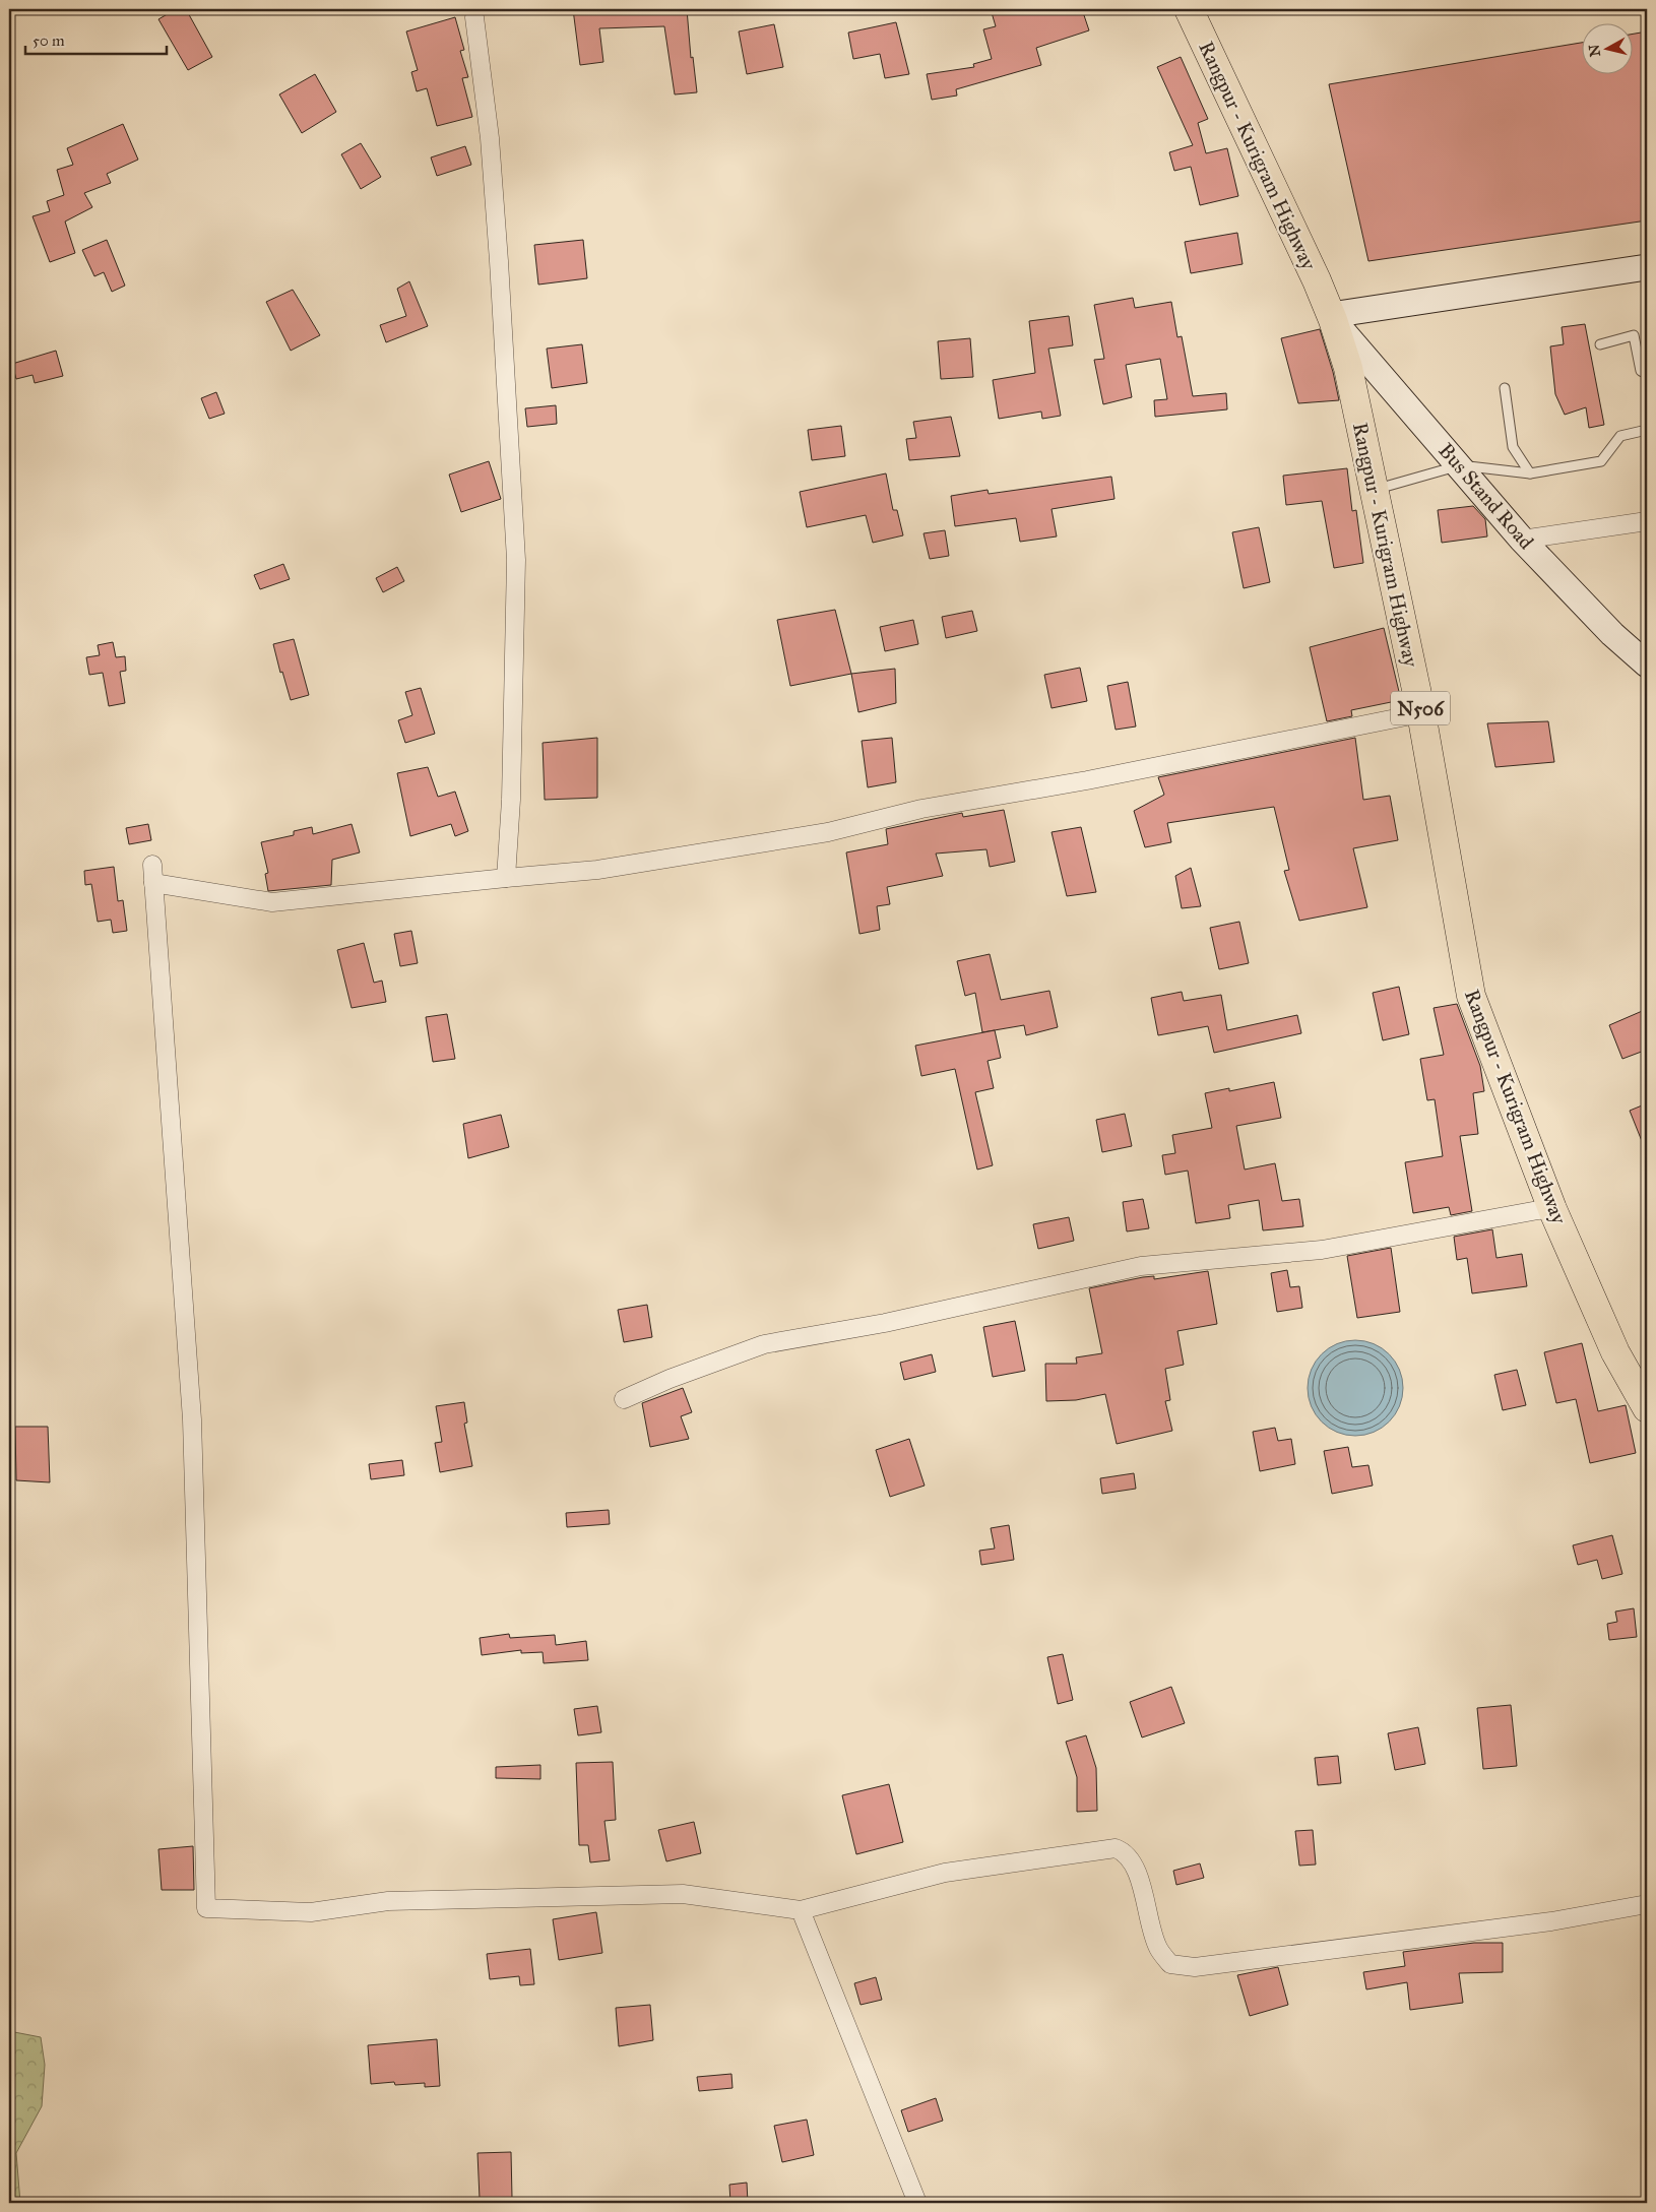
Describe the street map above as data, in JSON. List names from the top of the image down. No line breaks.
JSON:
{"streets":{"highway":["Rangpur - Kurigram Highway","N506"],"street":["Bus Stand Road"]},"crossings":[["Rangpur - Kurigram Highway","Bus Stand Road"]],"scale_bar":"50 m","north":"left"}
